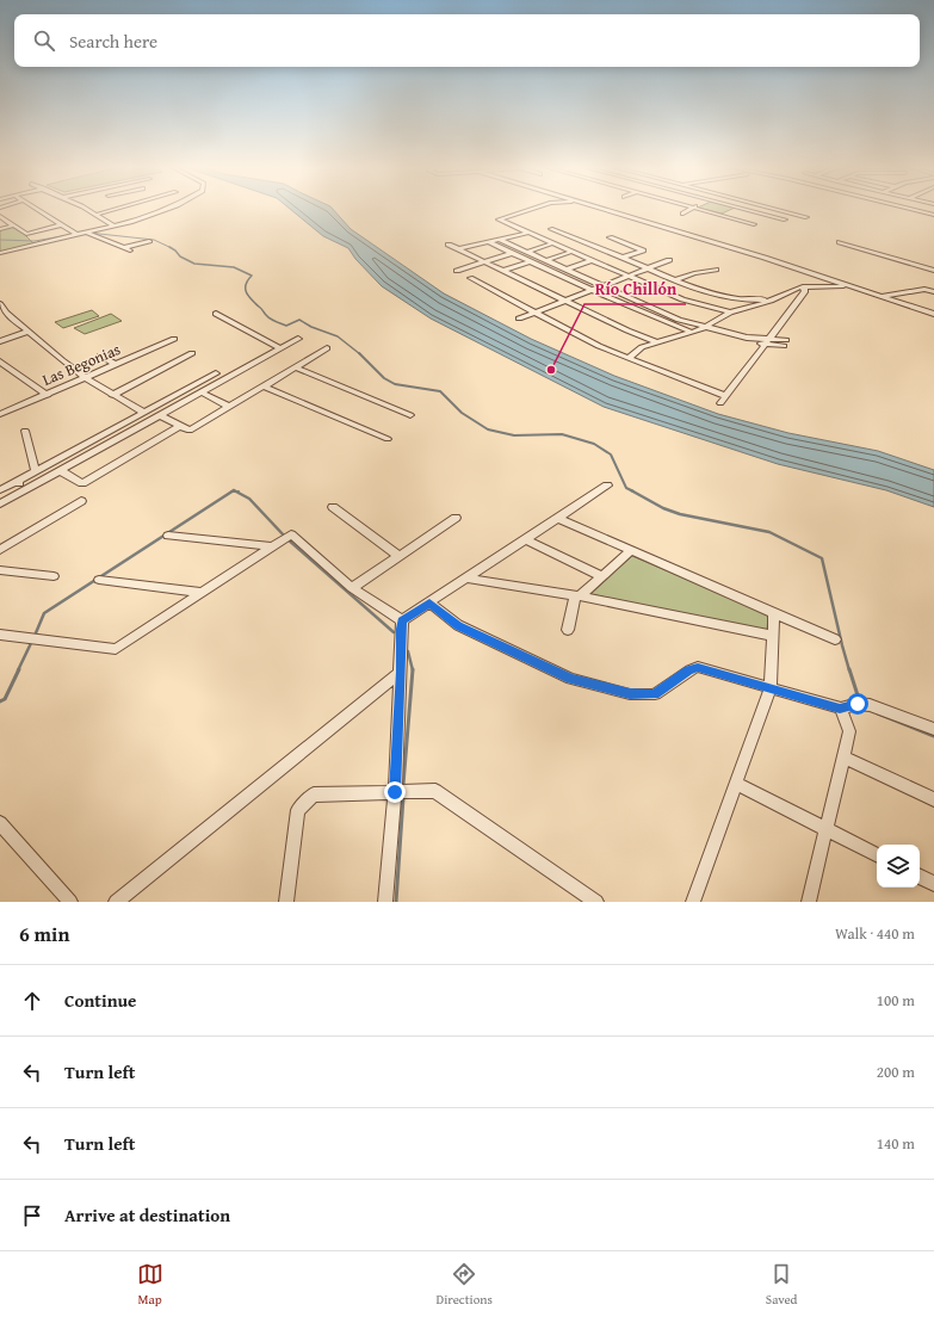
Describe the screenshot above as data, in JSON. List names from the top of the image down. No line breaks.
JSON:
{"streets":{"street":["Las Begonias"]},"places":["Río Chillón"],"page":{"search":"Search here","heading":["6 min","Walk · 440 m"],"list":[["Continue","100 m"],["Turn left","200 m"],["Turn left","140 m"],"Arrive at destination"],"nav":["Map","Directions","Saved"]}}
